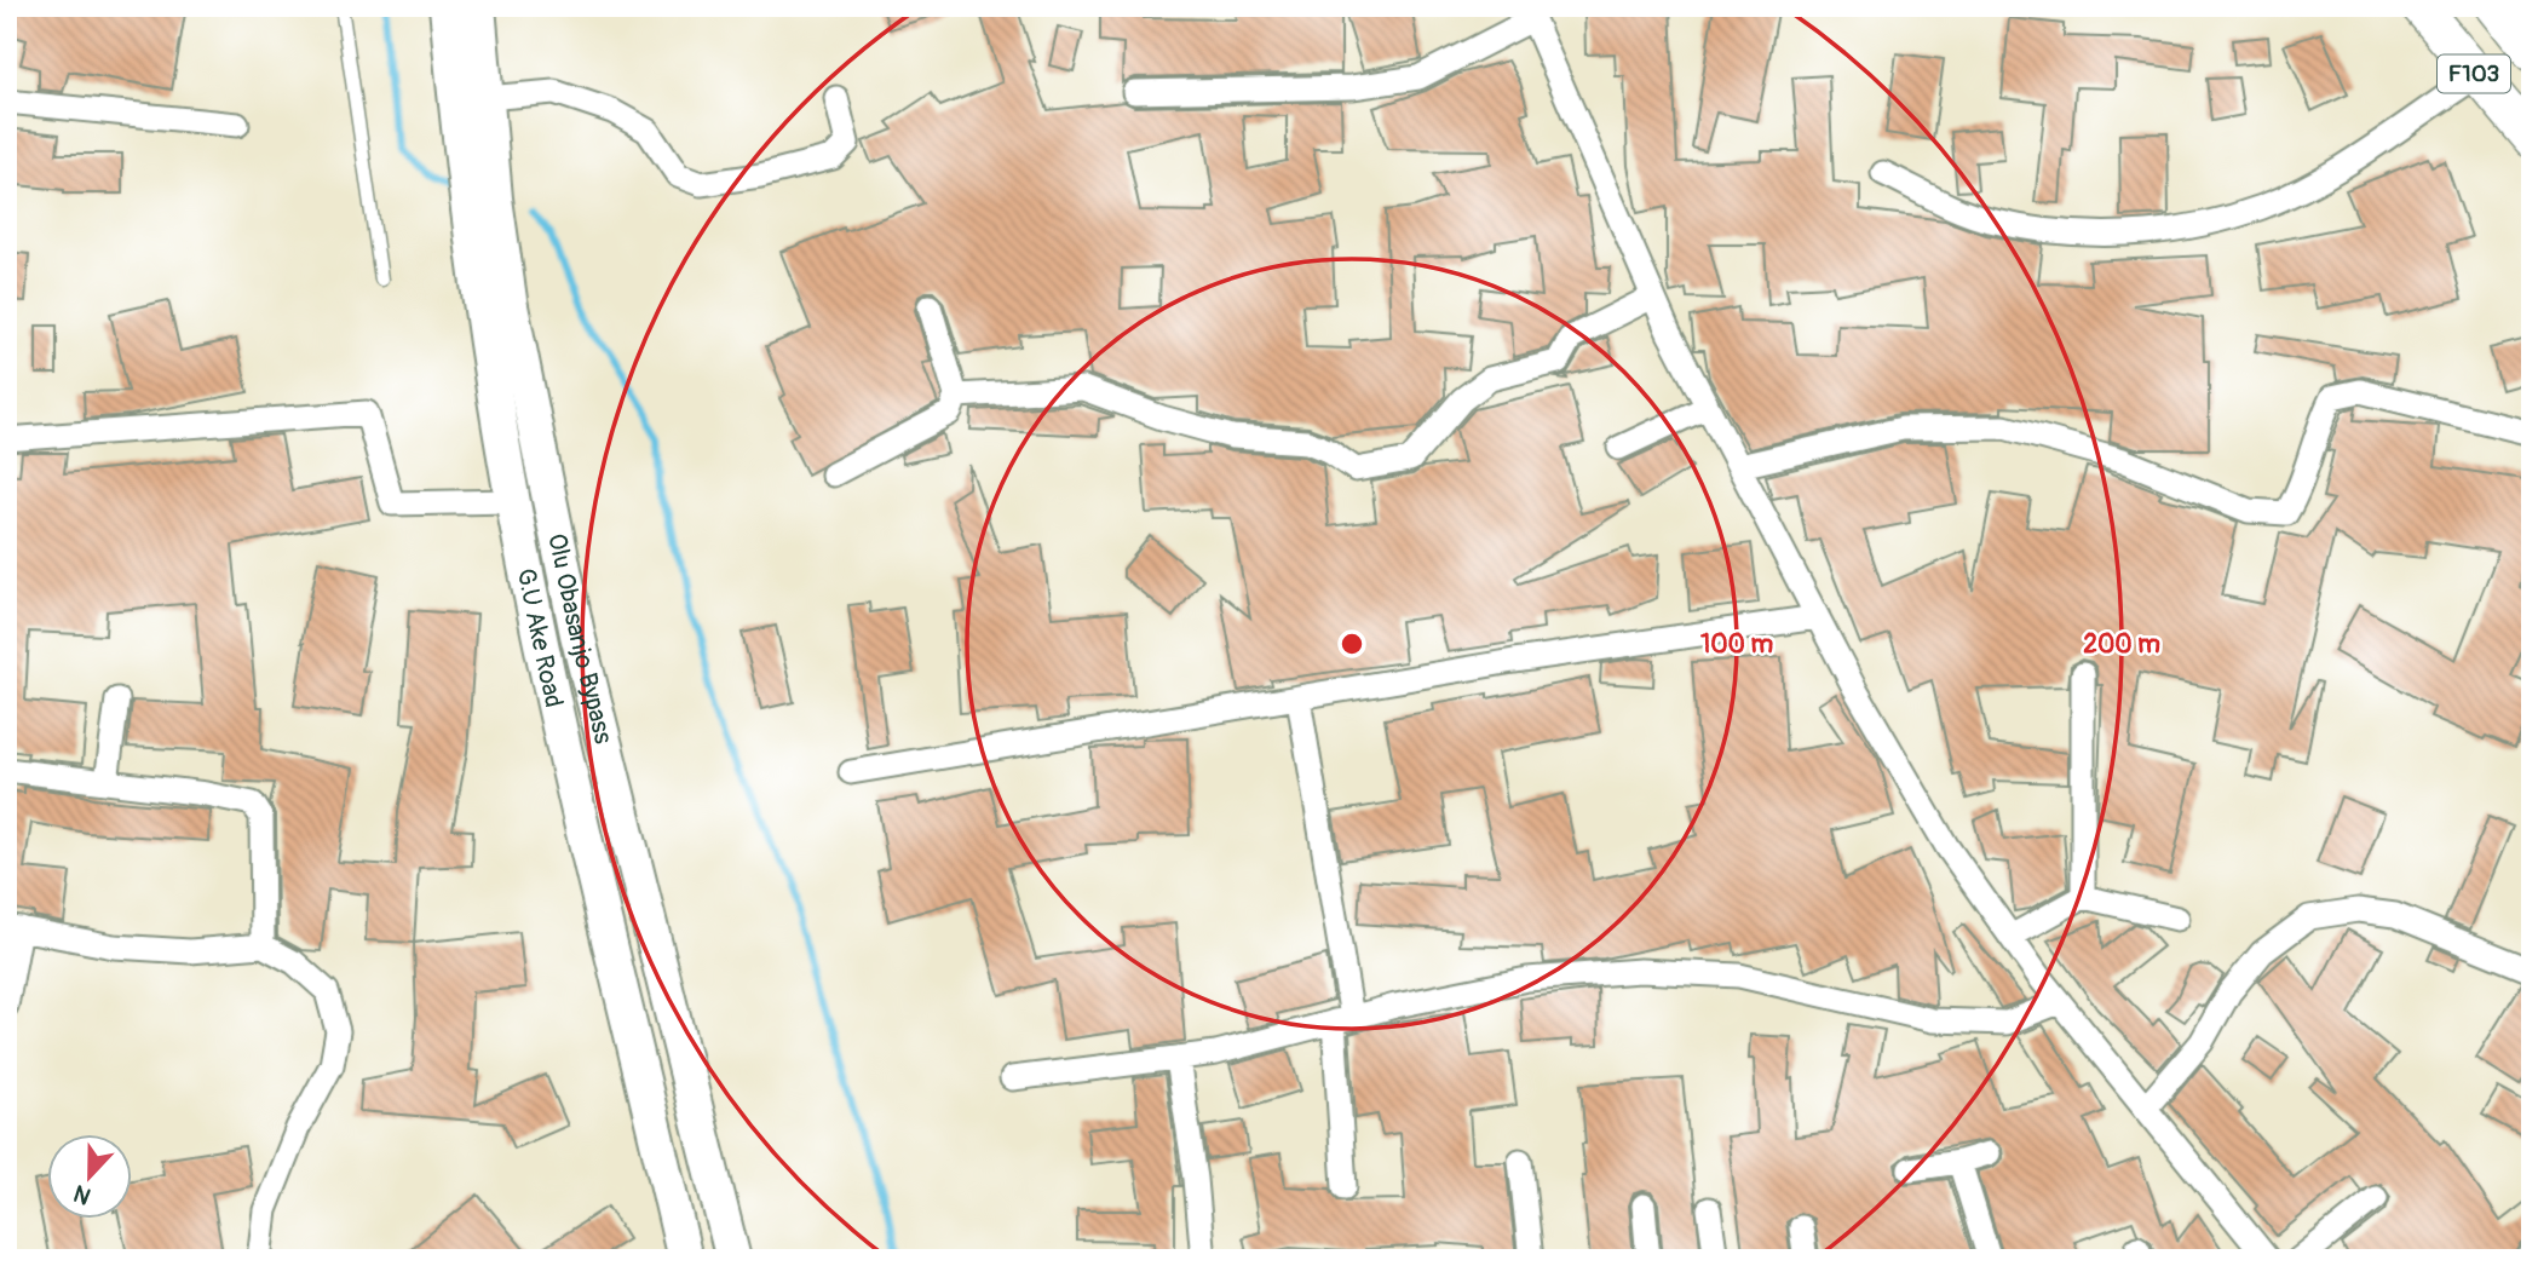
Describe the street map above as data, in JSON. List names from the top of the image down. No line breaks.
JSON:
{"streets":{"main road":["F103","G.U Ake Road","Olu Obasanjo Bypass"]},"north":"bottom","rings":["100 m","200 m"]}
